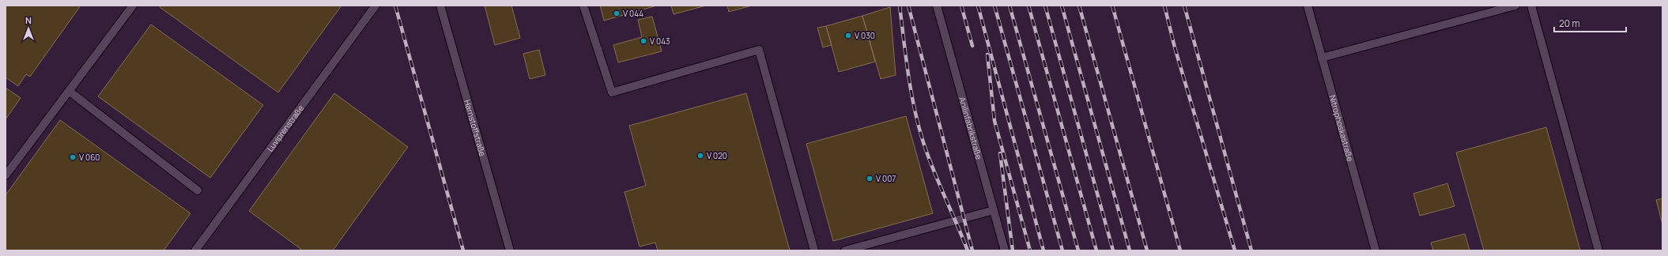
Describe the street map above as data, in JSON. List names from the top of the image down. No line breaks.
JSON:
{"streets":{"street":["Luviprenstraße","Harnstoffstraße","Anilinfabrikstraße","Nitrophoskastraße"]},"places":["V 044","V 030","V 043","V 020","V 060","V 007"],"scale_bar":"20 m","north":"top"}
